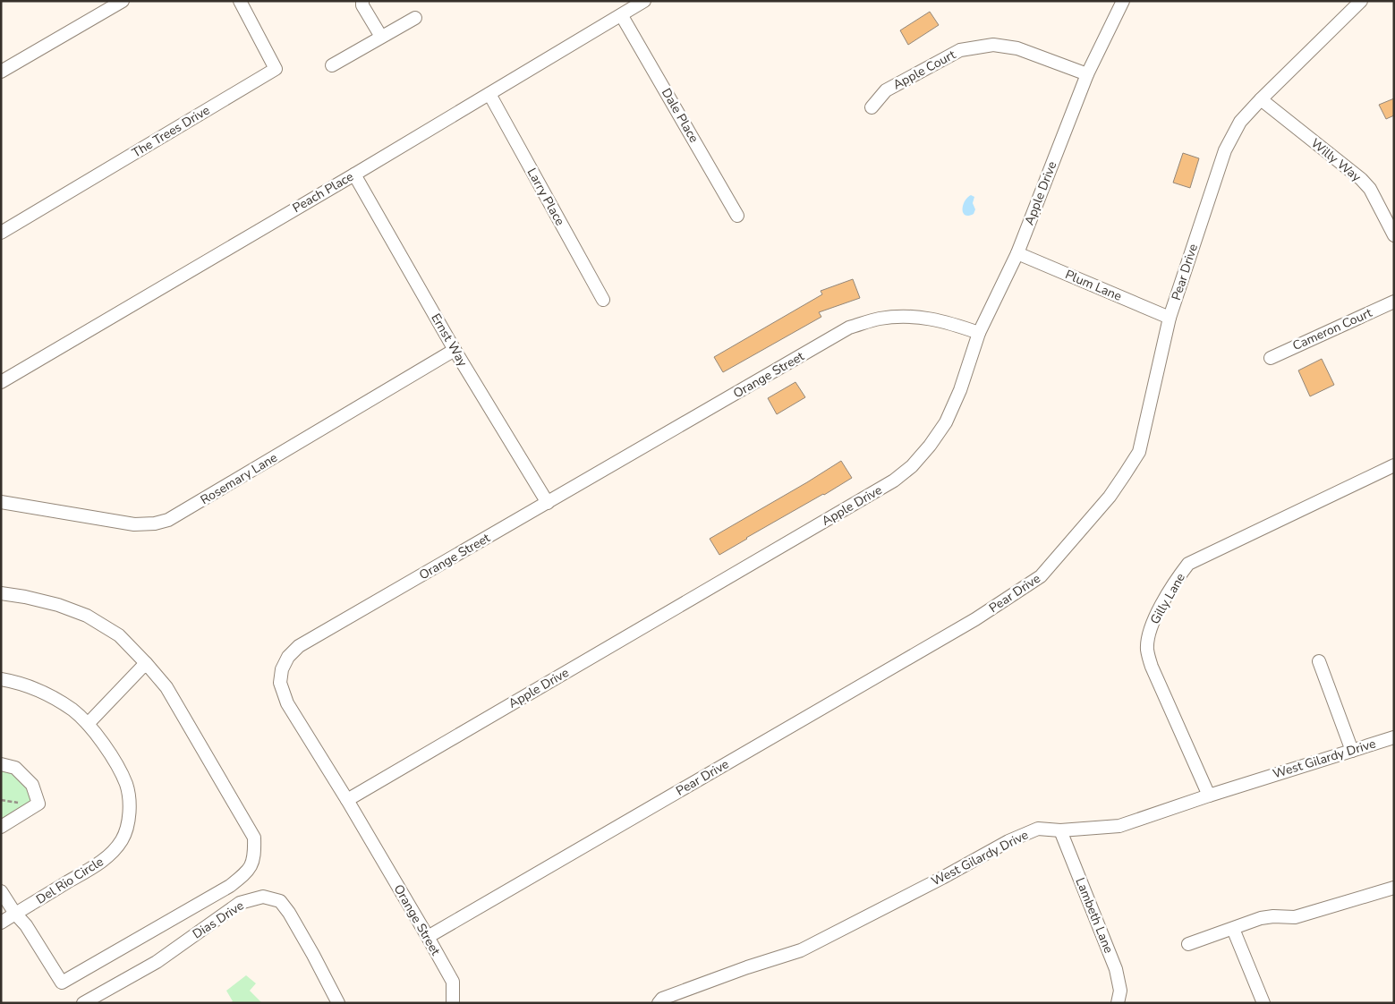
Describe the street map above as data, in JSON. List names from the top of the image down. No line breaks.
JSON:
{"streets":{"street":["Apple Court","Dale Place","The Trees Drive","Willy Way","Peach Place","Apple Drive","Larry Place","Pear Drive","Plum Lane","Cameron Court","Ernst Way","Orange Street","Rosemary Lane","Gilly Lane","West Gilardy Drive","Del Rio Circle","Lambeth Lane","Dias Drive"]},"crossings":[["Apple Court","Apple Drive"],["Dale Place","Peach Place"],["Willy Way","Pear Drive"],["Peach Place","Larry Place"],["Peach Place","Ernst Way"],["Apple Drive","Plum Lane"],["Apple Drive","Orange Street"],["Pear Drive","Plum Lane"],["Pear Drive","Orange Street"],["Ernst Way","Orange Street"],["Ernst Way","Rosemary Lane"],["Gilly Lane","West Gilardy Drive"],["West Gilardy Drive","Lambeth Lane"]]}
